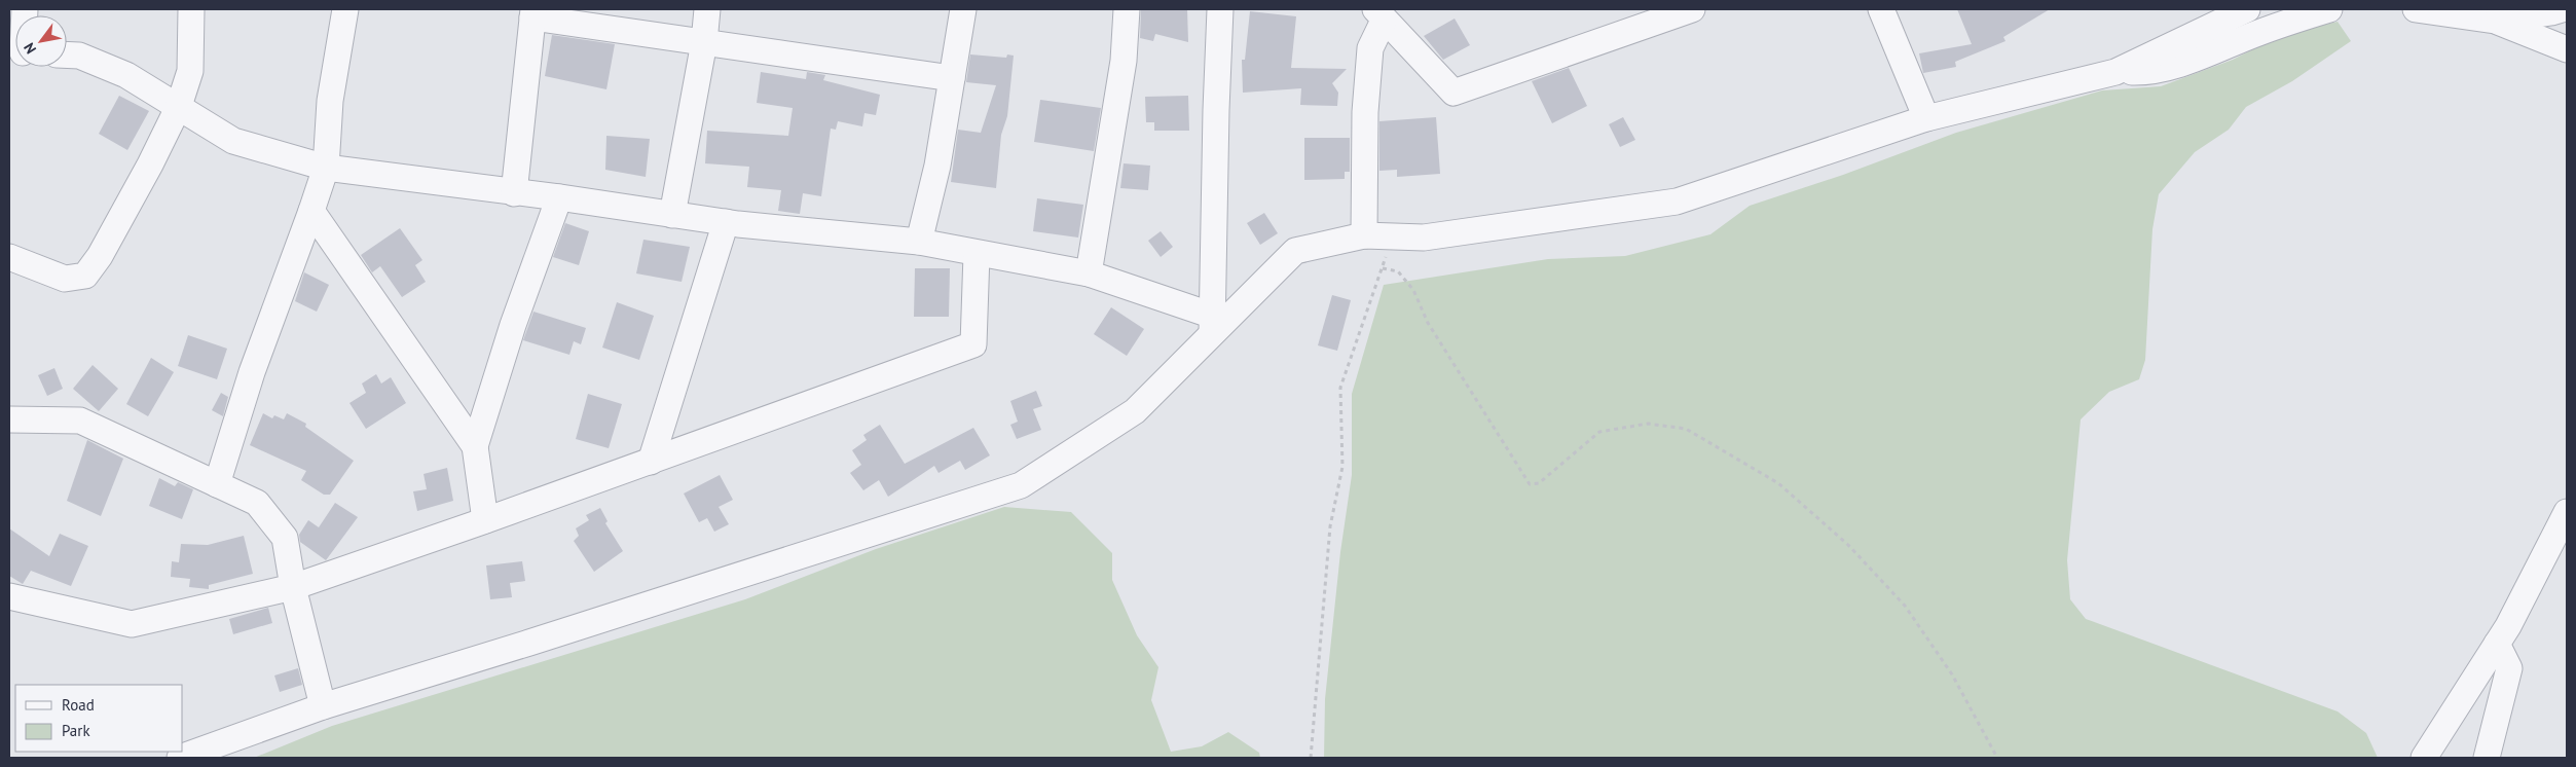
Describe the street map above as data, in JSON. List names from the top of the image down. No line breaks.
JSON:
{"legend":["Road","Park"],"north":"bottom left"}
